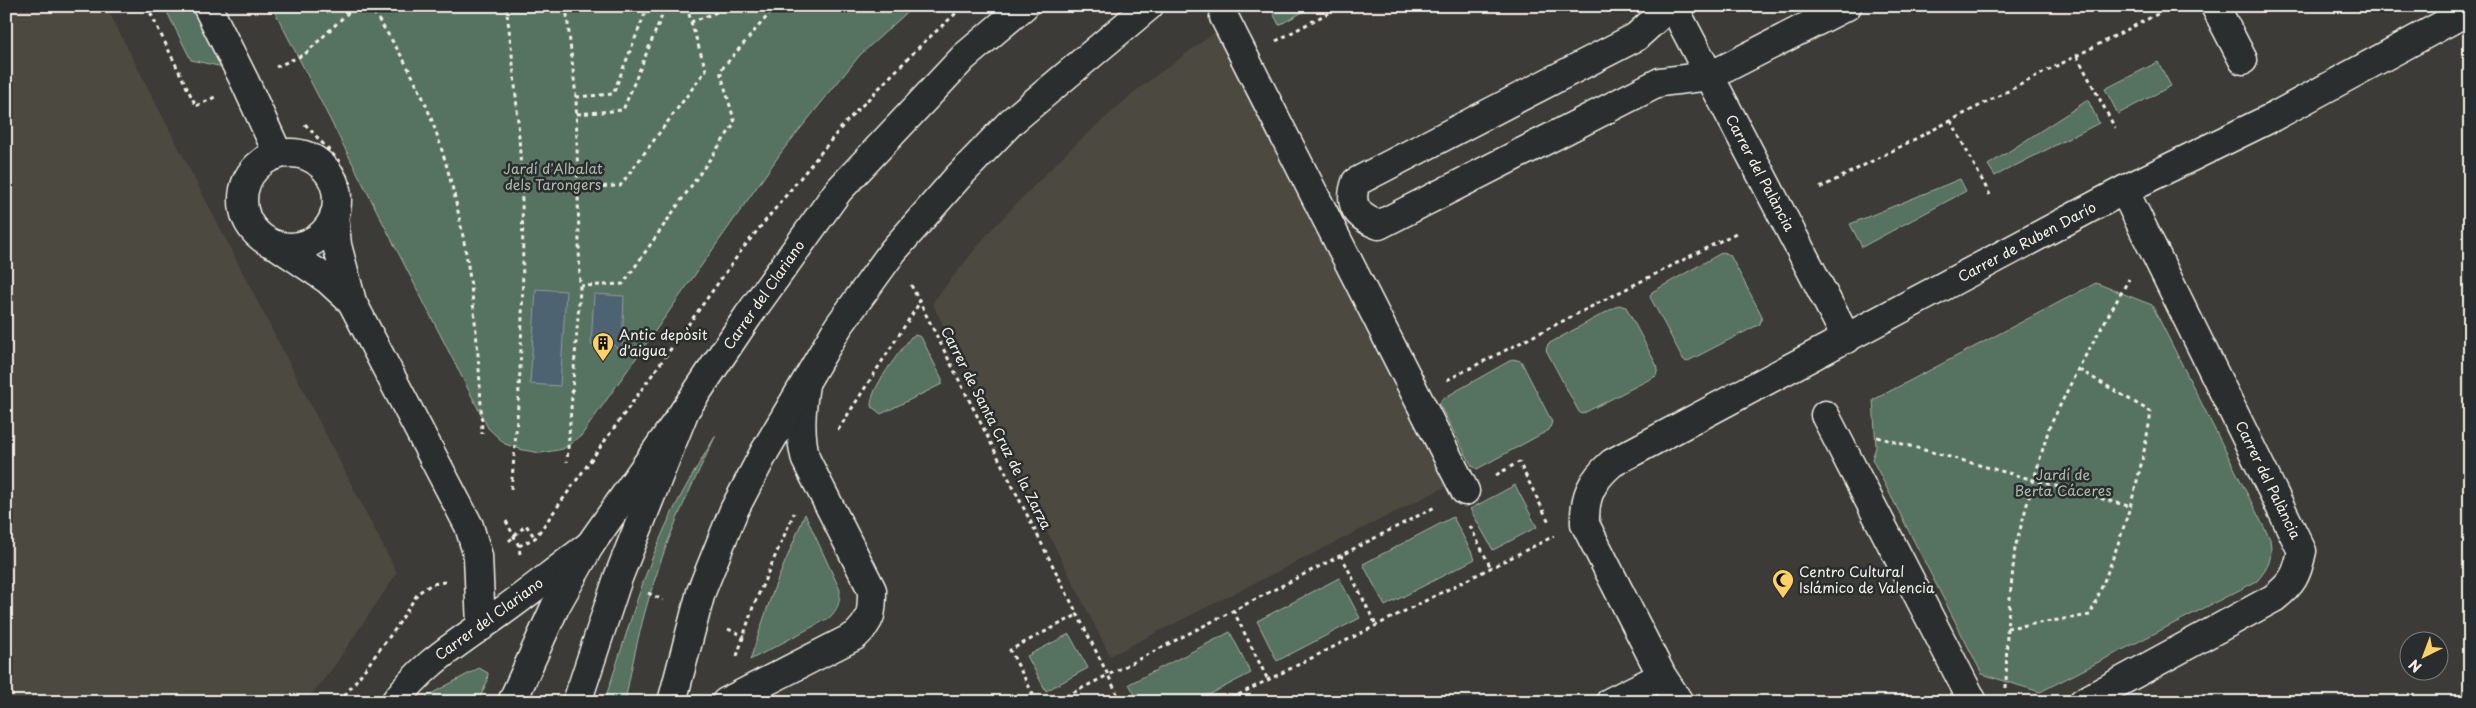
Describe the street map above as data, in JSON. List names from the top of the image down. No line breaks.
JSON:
{"streets":{"main road":["Carrer del Palància","Carrer de Ruben Darío","Carrer del Clariano"],"path":["Carrer de Santa Cruz de la Zarza"]},"crossings":[["Carrer del Palància","Carrer de Ruben Darío"]],"parks":["Jardí d'Albalat dels Tarongers","Jardí de Berta Cáceres"],"places":{"building":["Antic depòsit d'aigua"],"mosque":["Centro Cultural Islámico de Valencia"]},"north":"bottom left"}
